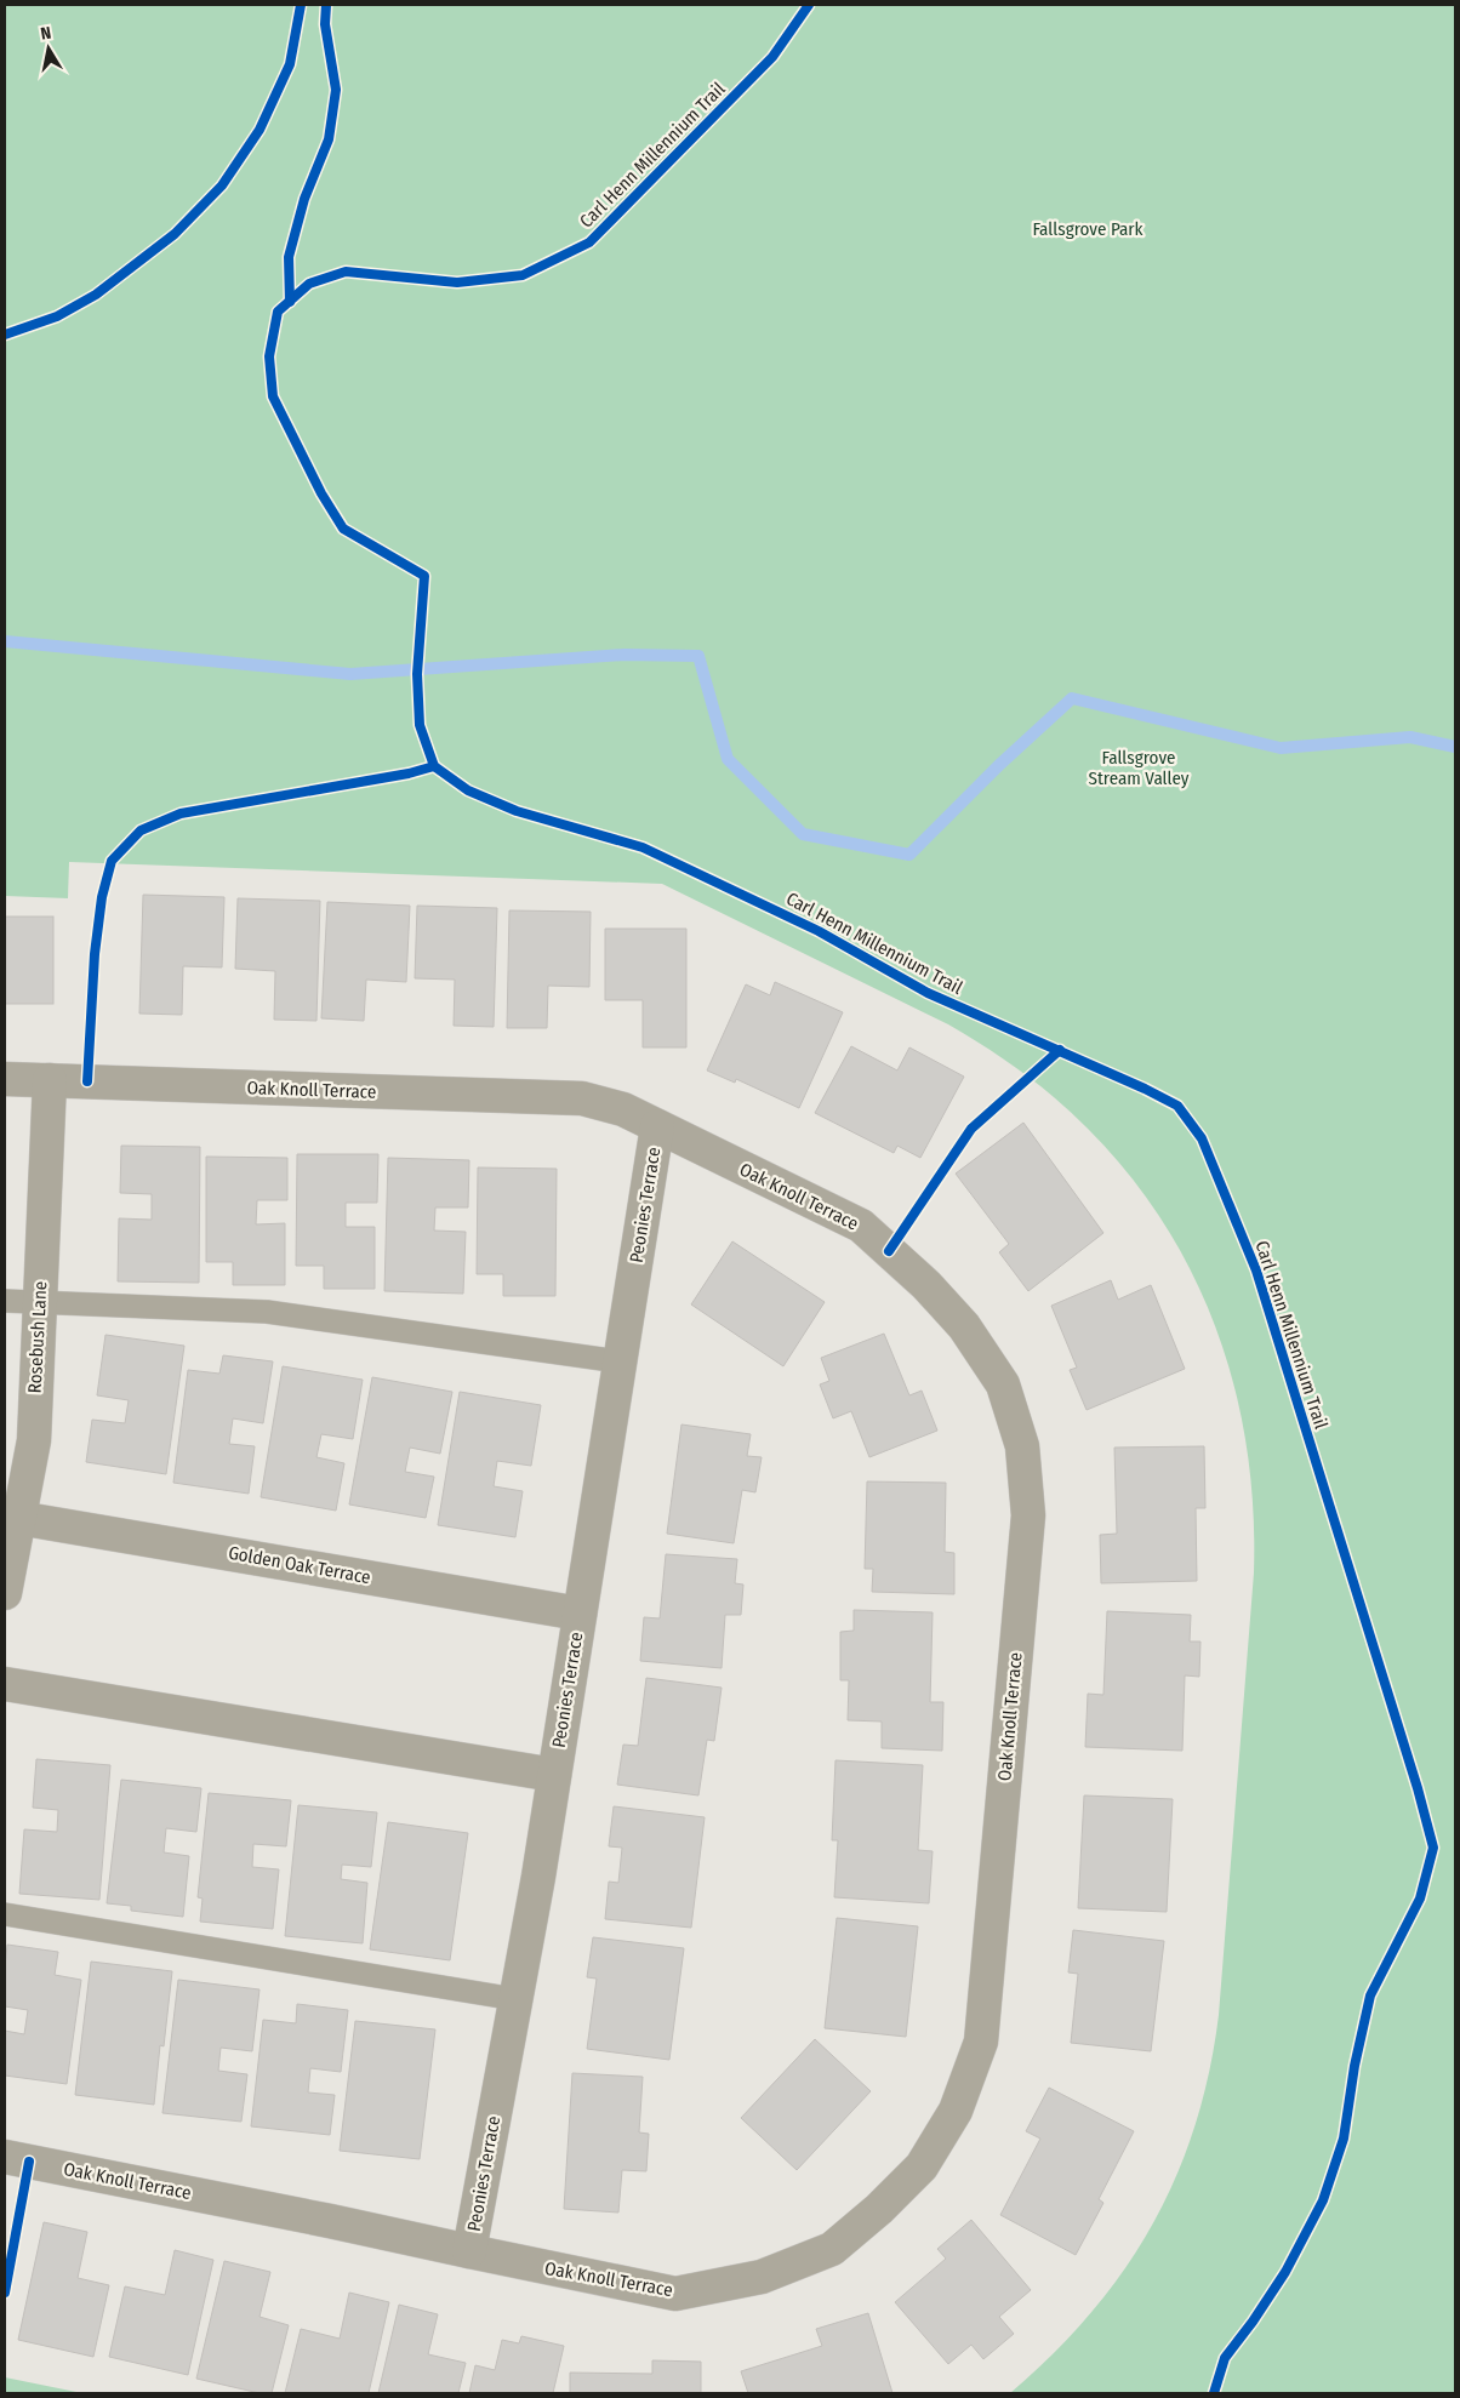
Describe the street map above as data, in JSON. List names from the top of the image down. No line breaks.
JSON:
{"streets":{"street":["Oak Knoll Terrace","Peonies Terrace","Rosebush Lane","Golden Oak Terrace"],"cycle path":["Carl Henn Millennium Trail"]},"crossings":[["Oak Knoll Terrace","Peonies Terrace"],["Oak Knoll Terrace","Rosebush Lane"],["Peonies Terrace","Golden Oak Terrace"],["Rosebush Lane","Golden Oak Terrace"]],"parks":["Fallsgrove Park","Fallsgrove Stream Valley"],"north":"top"}
